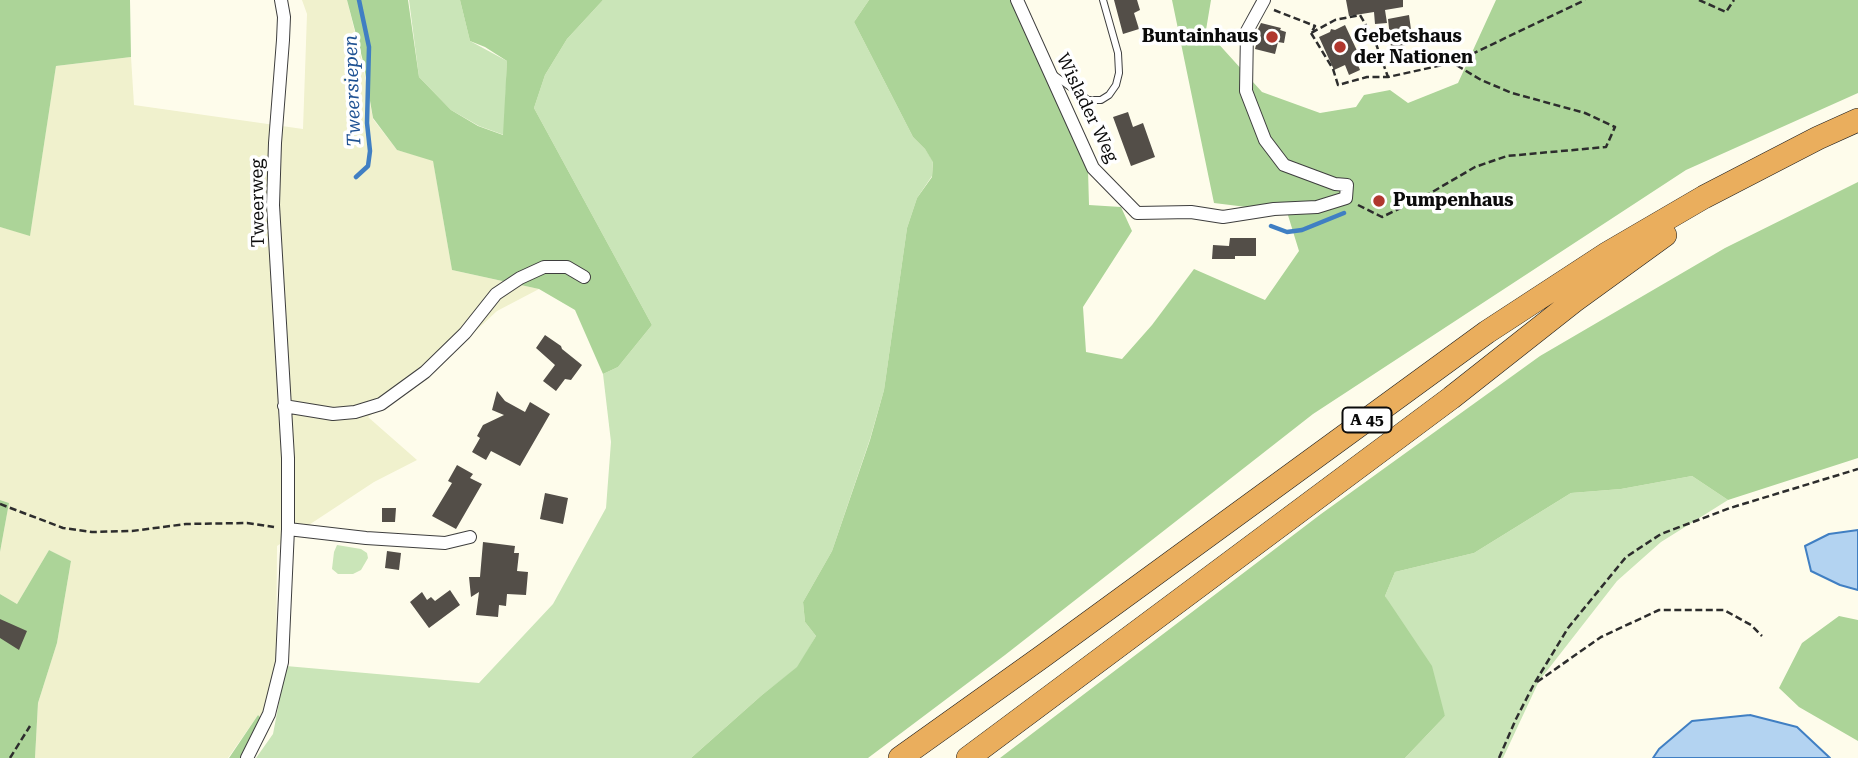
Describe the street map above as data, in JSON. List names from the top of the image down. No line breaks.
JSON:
{"streets":{"highway":["A 45"],"street":["Wislader Weg","Tweerweg"]},"water":["Tweersiepen"],"places":["Buntainhaus","Gebetshaus der Nationen","Pumpenhaus"]}
